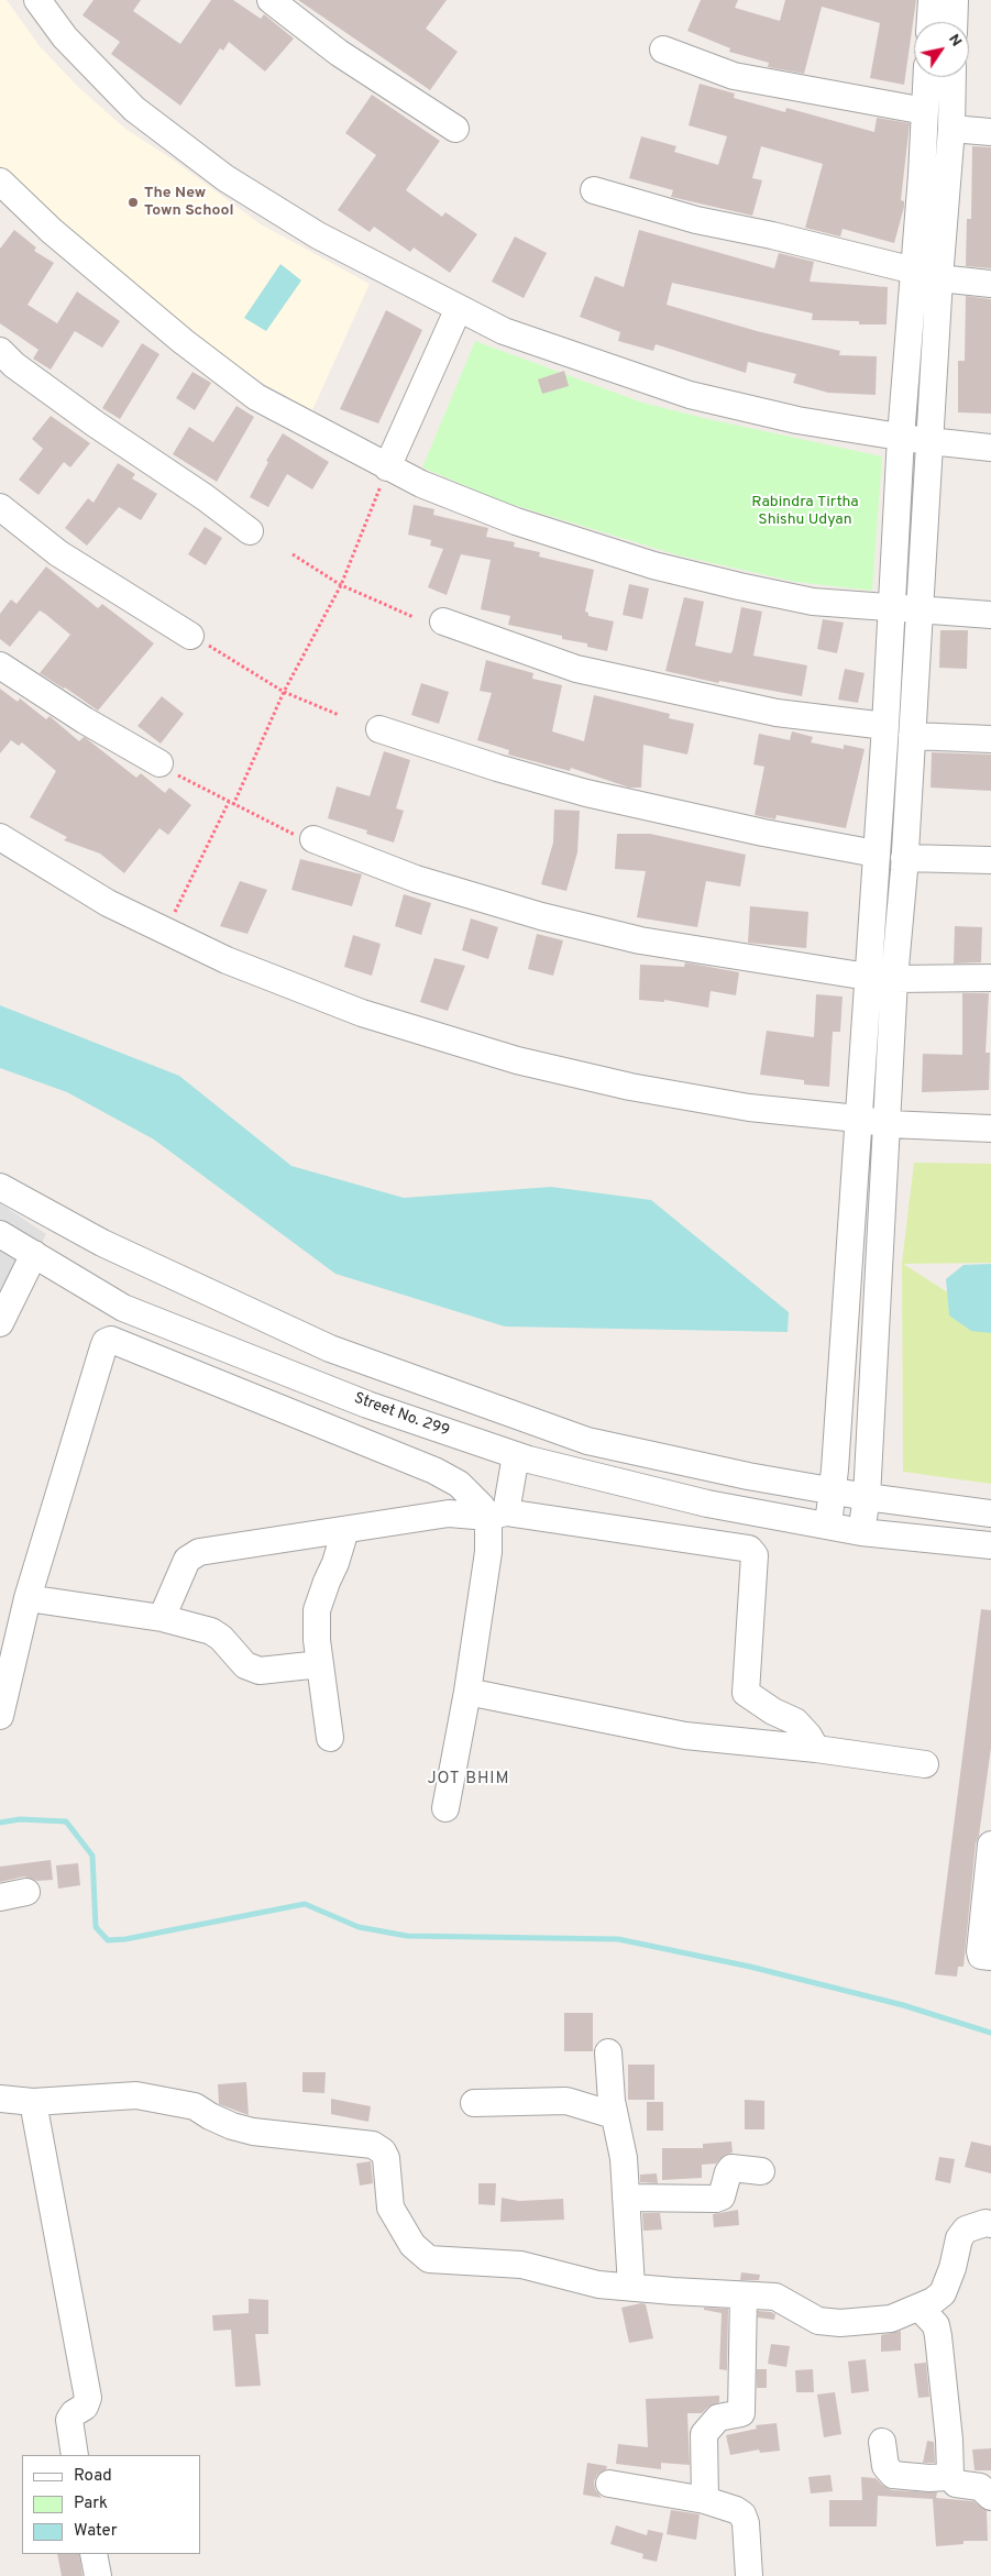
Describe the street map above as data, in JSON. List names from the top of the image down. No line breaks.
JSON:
{"streets":{"street":["Street No. 299"]},"districts":["JOT BHIM"],"parks":["Rabindra Tirtha Shishu Udyan"],"places":["The New Town School"],"legend":["Road","Park","Water"],"north":"top right"}
